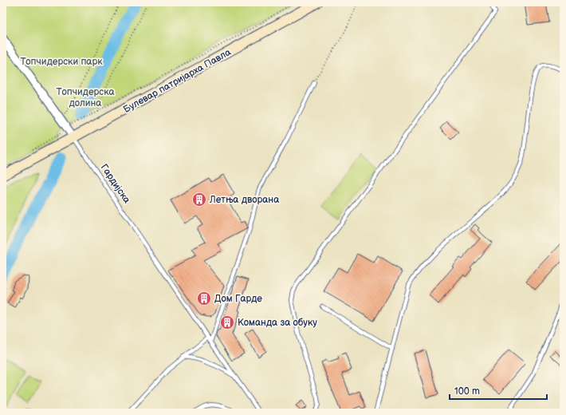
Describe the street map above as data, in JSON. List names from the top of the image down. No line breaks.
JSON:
{"streets":{"main road":["Булевар патријарха Павла"],"street":["Гардијска"]},"crossings":[["Булевар патријарха Павла","Гардијска"]],"parks":["Топчидерски парк","Топчидерска долина"],"places":{"building":["Летња дворана","Дом Гарде","Команда за обуку"]},"scale_bar":"100 m"}
